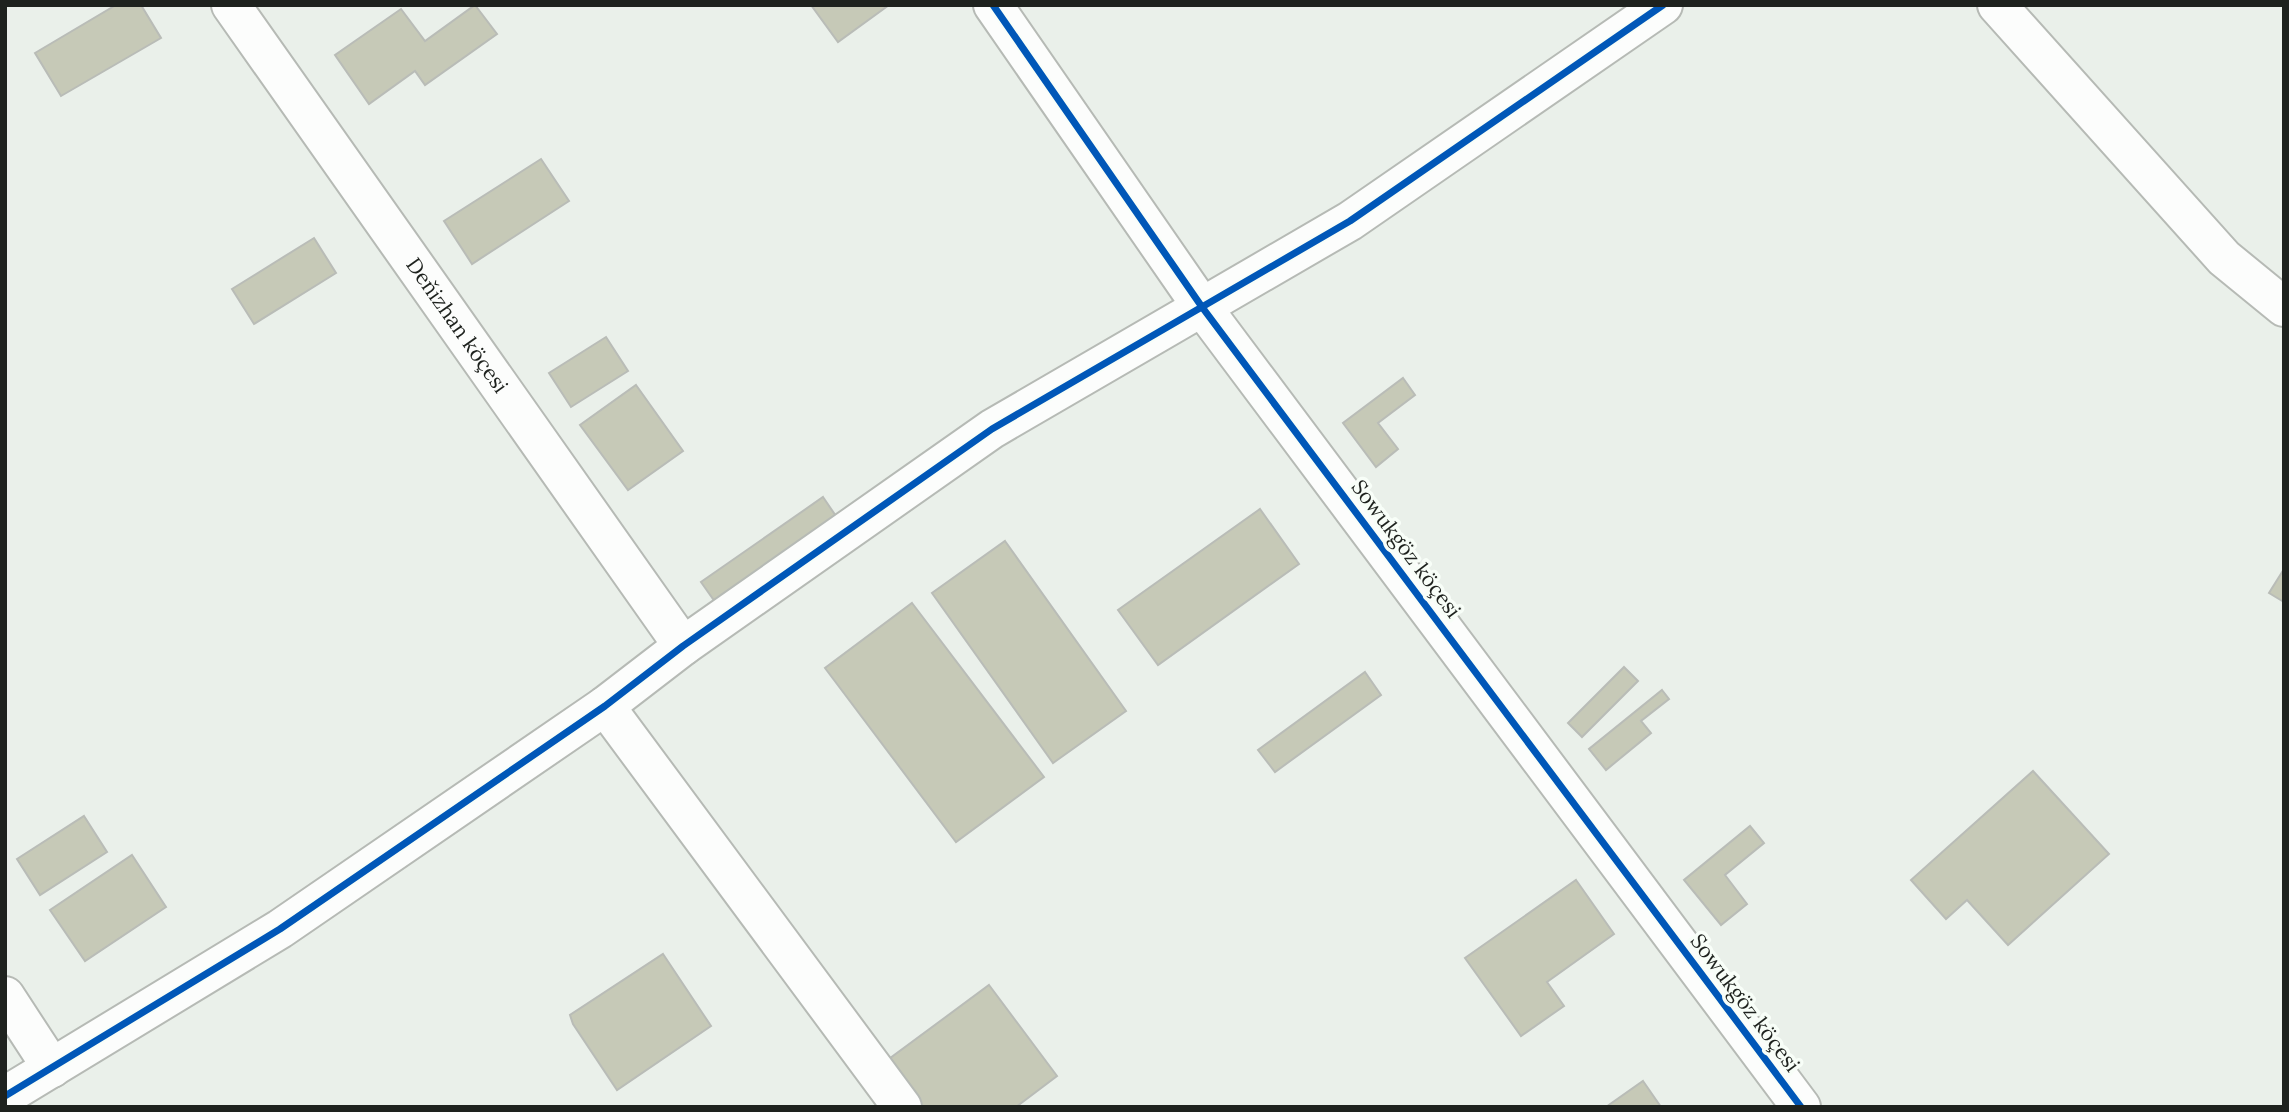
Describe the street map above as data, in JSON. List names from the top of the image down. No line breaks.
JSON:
{"streets":{"street":["Deňizhan köçesi","Sowukgöz köçesi"]}}
